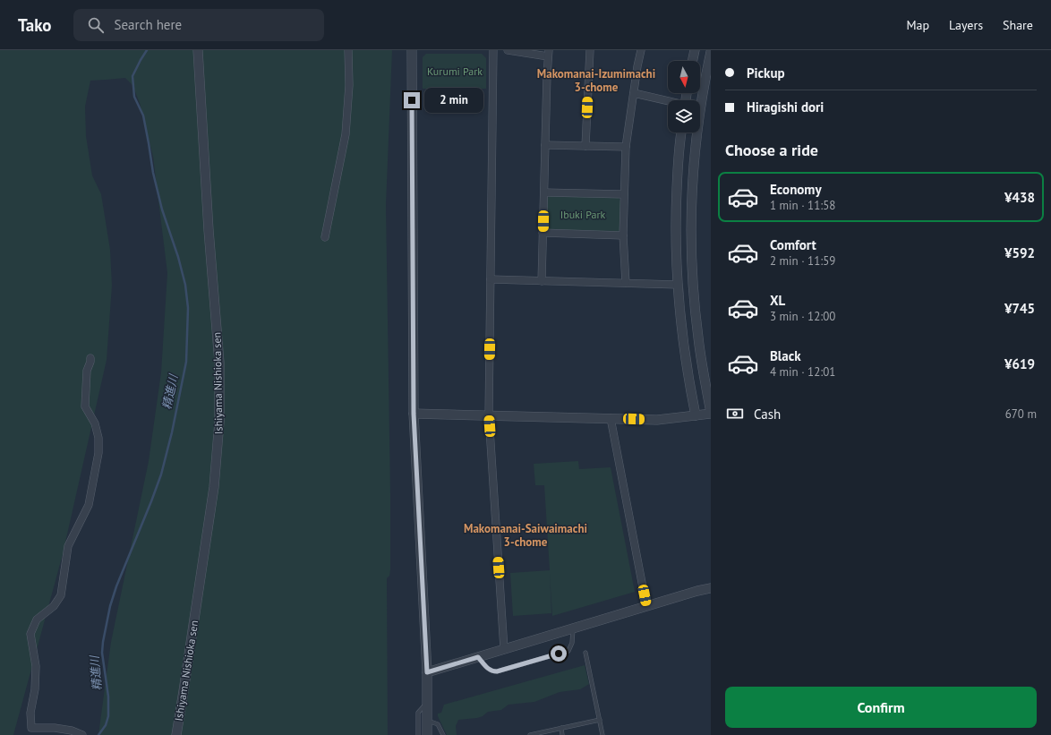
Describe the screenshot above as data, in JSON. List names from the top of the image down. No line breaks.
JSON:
{"streets":{"street":["Ishiyama Nishioka sen"]},"districts":["Makomanai-Izumimachi 3-chome","Makomanai-Saiwaimachi 3-chome"],"water":["精進川"],"parks":["Kurumi Park","Ibuki Park"],"north":"bottom","page":{"header":"Tako","search":"Search here","nav":["Map","Layers","Share"],"banner":["Pickup","Hiragishi dori"],"bubble":"2 min","heading":"Choose a ride","list":[{"name":"Economy","note":"1 min · 11:58","value":"¥438"},{"name":"Comfort","note":"2 min · 11:59","value":"¥592"},{"name":"XL","note":"3 min · 12:00","value":"¥745"},{"name":"Black","note":"4 min · 12:01","value":"¥619"}],"pay":["Cash","670 m"],"buttons":"Confirm"}}
